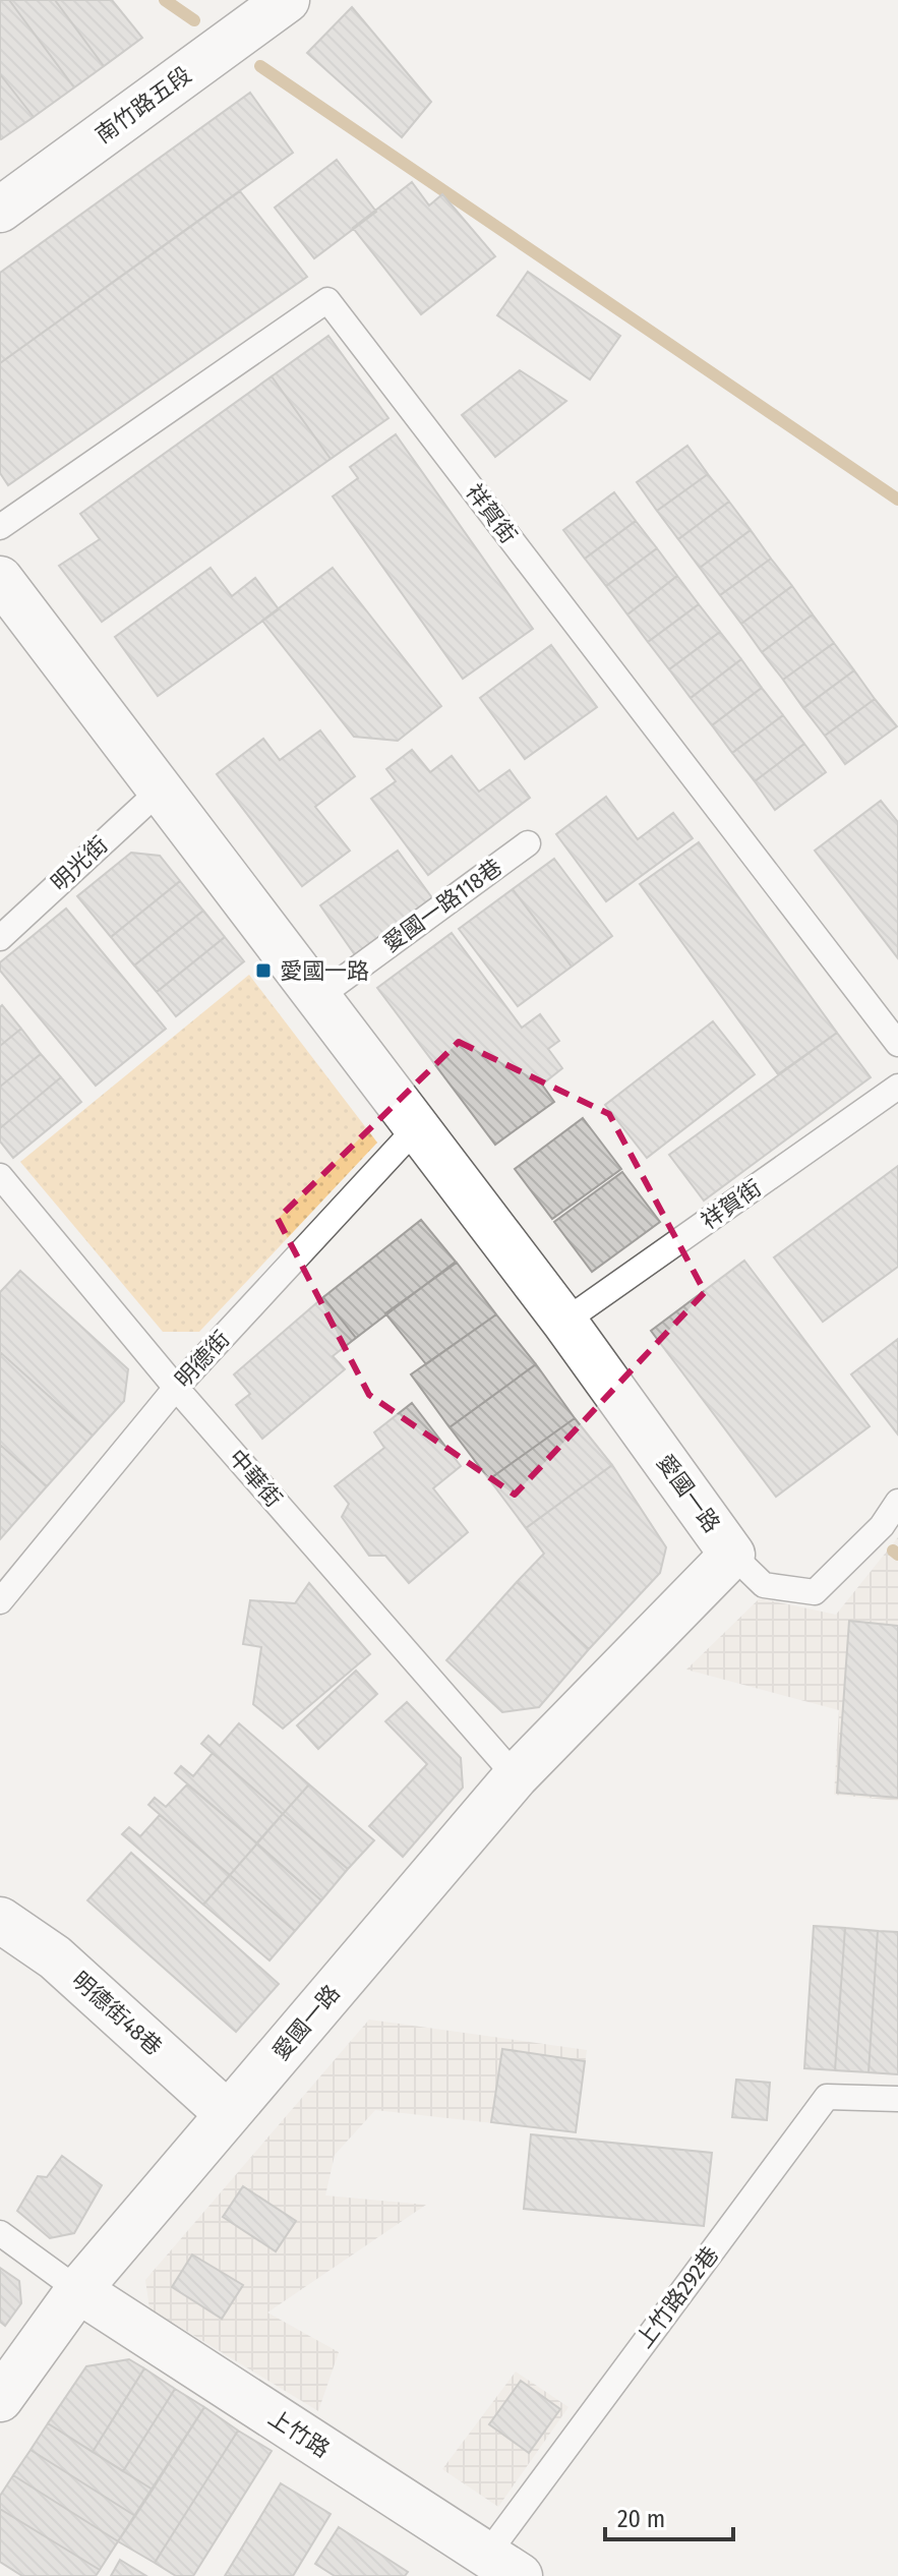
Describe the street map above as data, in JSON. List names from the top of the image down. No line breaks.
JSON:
{"streets":{"street":["南竹路五段","愛國一路","明德街48巷","上竹路"],"lane":["祥賀街","明光街","愛國一路118巷","明德街","中華街","上竹路292巷"]},"crossings":[["祥賀街","愛國一路"],["明光街","愛國一路"],["愛國一路118巷","愛國一路"],["明德街","中華街"],["明德街","愛國一路"],["中華街","愛國一路"],["愛國一路","明德街48巷"],["愛國一路","上竹路"],["上竹路292巷","上竹路"]],"places":{"transit":["愛國一路"]},"scale_bar":"20 m"}
